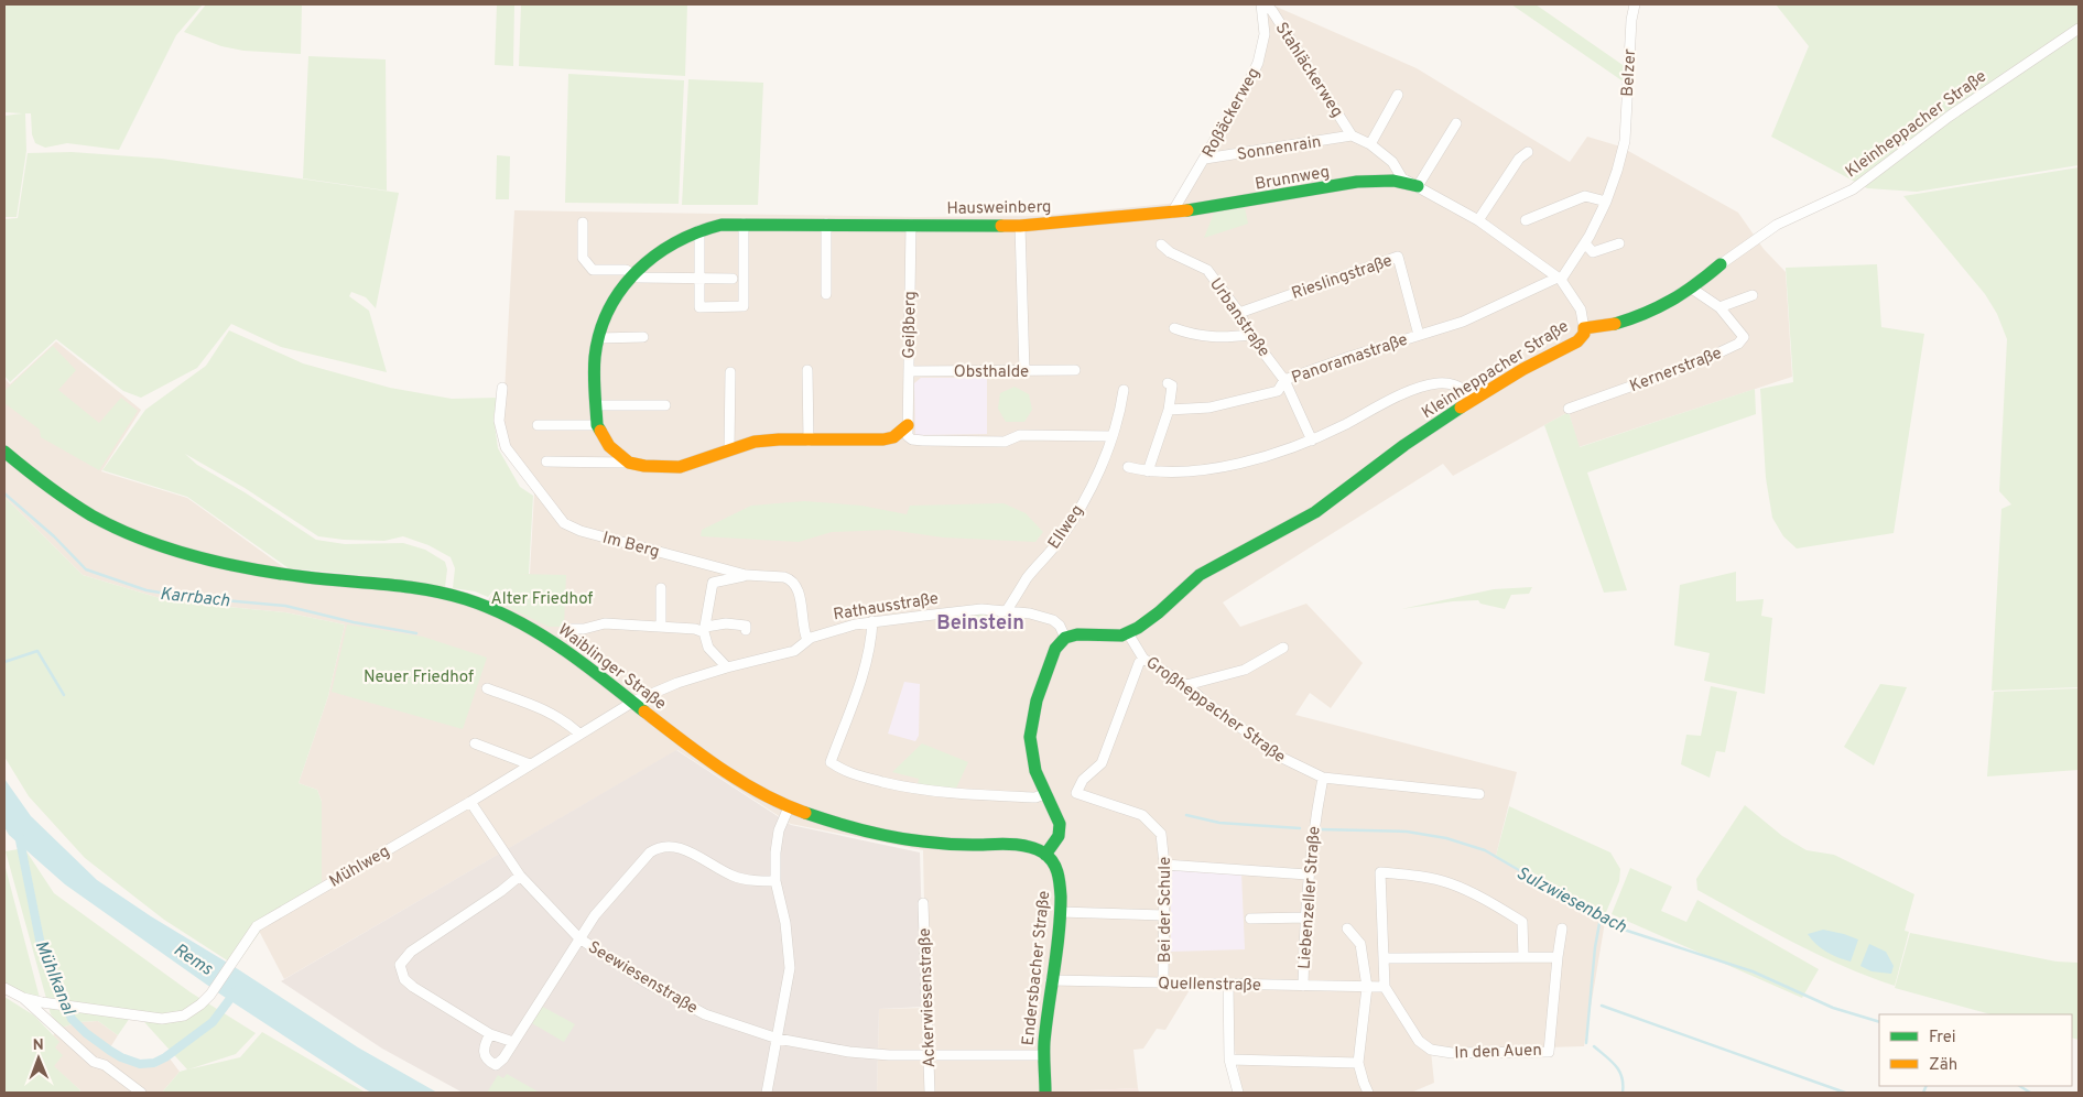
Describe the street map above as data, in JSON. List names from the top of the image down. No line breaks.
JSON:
{"streets":{"street":["Stahläckerweg","Belzer","Roßäckerweg","Kleinheppacher Straße","Sonnenrain","Brunnweg","Hausweinberg","Rieslingstraße","Urbanstraße","Geißberg","Panoramastraße","Kernerstraße","Obsthalde","Ellweg","Im Berg","Rathausstraße","Waiblinger Straße","Großheppacher Straße","Mühlweg","Liebenzeller Straße","Bei der Schule","Endersbacher Straße","Seewiesenstraße","Quellenstraße","Ackerwiesenstraße","In den Auen"]},"crossings":[["Stahläckerweg","Roßäckerweg"],["Stahläckerweg","Sonnenrain"],["Stahläckerweg","Brunnweg"],["Belzer","Brunnweg"],["Belzer","Panoramastraße"],["Roßäckerweg","Sonnenrain"],["Roßäckerweg","Brunnweg"],["Roßäckerweg","Hausweinberg"],["Kleinheppacher Straße","Brunnweg"],["Kleinheppacher Straße","Kernerstraße"],["Kleinheppacher Straße","Großheppacher Straße"],["Sonnenrain","Brunnweg"],["Brunnweg","Hausweinberg"],["Brunnweg","Panoramastraße"],["Hausweinberg","Geißberg"],["Rieslingstraße","Urbanstraße"],["Rieslingstraße","Panoramastraße"],["Urbanstraße","Panoramastraße"],["Geißberg","Obsthalde"],["Ellweg","Rathausstraße"],["Im Berg","Rathausstraße"],["Im Berg","Mühlweg"],["Rathausstraße","Mühlweg"],["Waiblinger Straße","Mühlweg"],["Waiblinger Straße","Endersbacher Straße"],["Großheppacher Straße","Liebenzeller Straße"],["Großheppacher Straße","Bei der Schule"],["Mühlweg","Seewiesenstraße"],["Liebenzeller Straße","Quellenstraße"],["Bei der Schule","Quellenstraße"],["Endersbacher Straße","Seewiesenstraße"],["Endersbacher Straße","Quellenstraße"],["Seewiesenstraße","Ackerwiesenstraße"]],"districts":["Beinstein"],"water":["Karrbach","Sulzwiesenbach","Rems","Mühlkanal"],"parks":["Alter Friedhof","Neuer Friedhof"],"legend":["Frei","Zäh"],"north":"top"}
